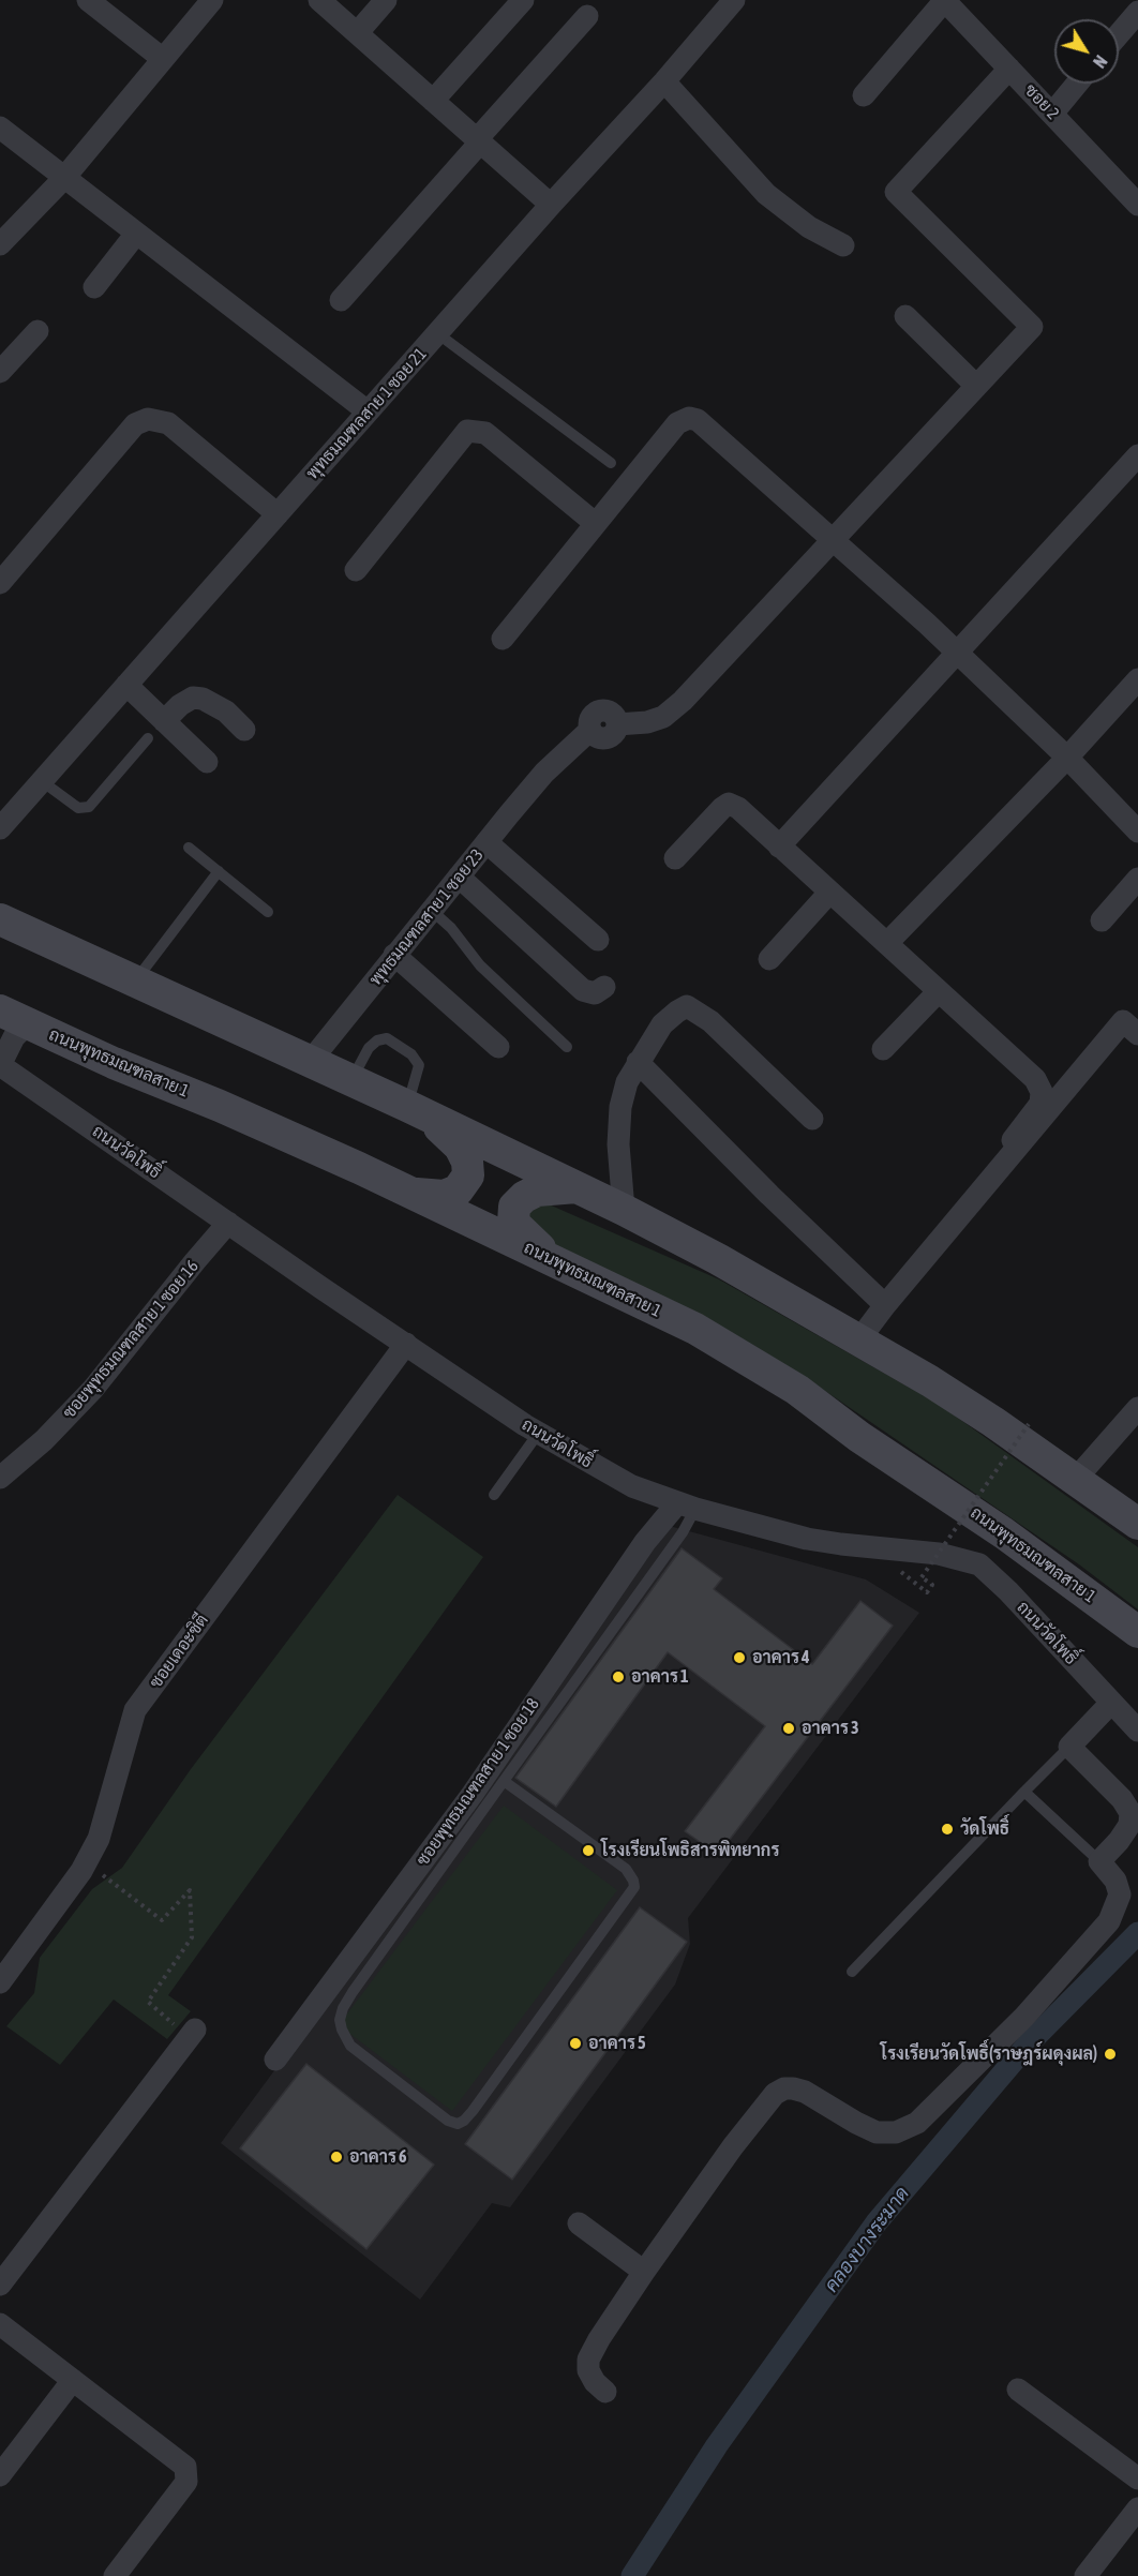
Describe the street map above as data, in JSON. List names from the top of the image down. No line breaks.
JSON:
{"streets":{"main road":["ถนนพุทธมณฑลสาย 1"],"street":["ซอย 2","พุทธมณฑลสาย 1 ซอย 21","พุทธมณฑลสาย 1 ซอย 23","ถนนวัดโพธิ์","ซอยพุทธมณฑลสาย 1 ซอย 16","ซอยเดอะซิตี","ซอยพุทธมณฑลสาย 1 ซอย 18"]},"crossings":[["ถนนพุทธมณฑลสาย 1","ถนนวัดโพธิ์"],["ถนนวัดโพธิ์","ซอยพุทธมณฑลสาย 1 ซอย 16"],["ถนนวัดโพธิ์","ซอยเดอะซิตี"],["ถนนวัดโพธิ์","ซอยพุทธมณฑลสาย 1 ซอย 18"]],"water":["คลองบางระมาด"],"places":["อาคาร 4","อาคาร 1","อาคาร 3","วัดโพธิ์","โรงเรียนโพธิสารพิทยากร","อาคาร 5","โรงเรียนวัดโพธิ์(ราษฎร์ผดุงผล)","อาคาร 6"],"north":"bottom right"}
